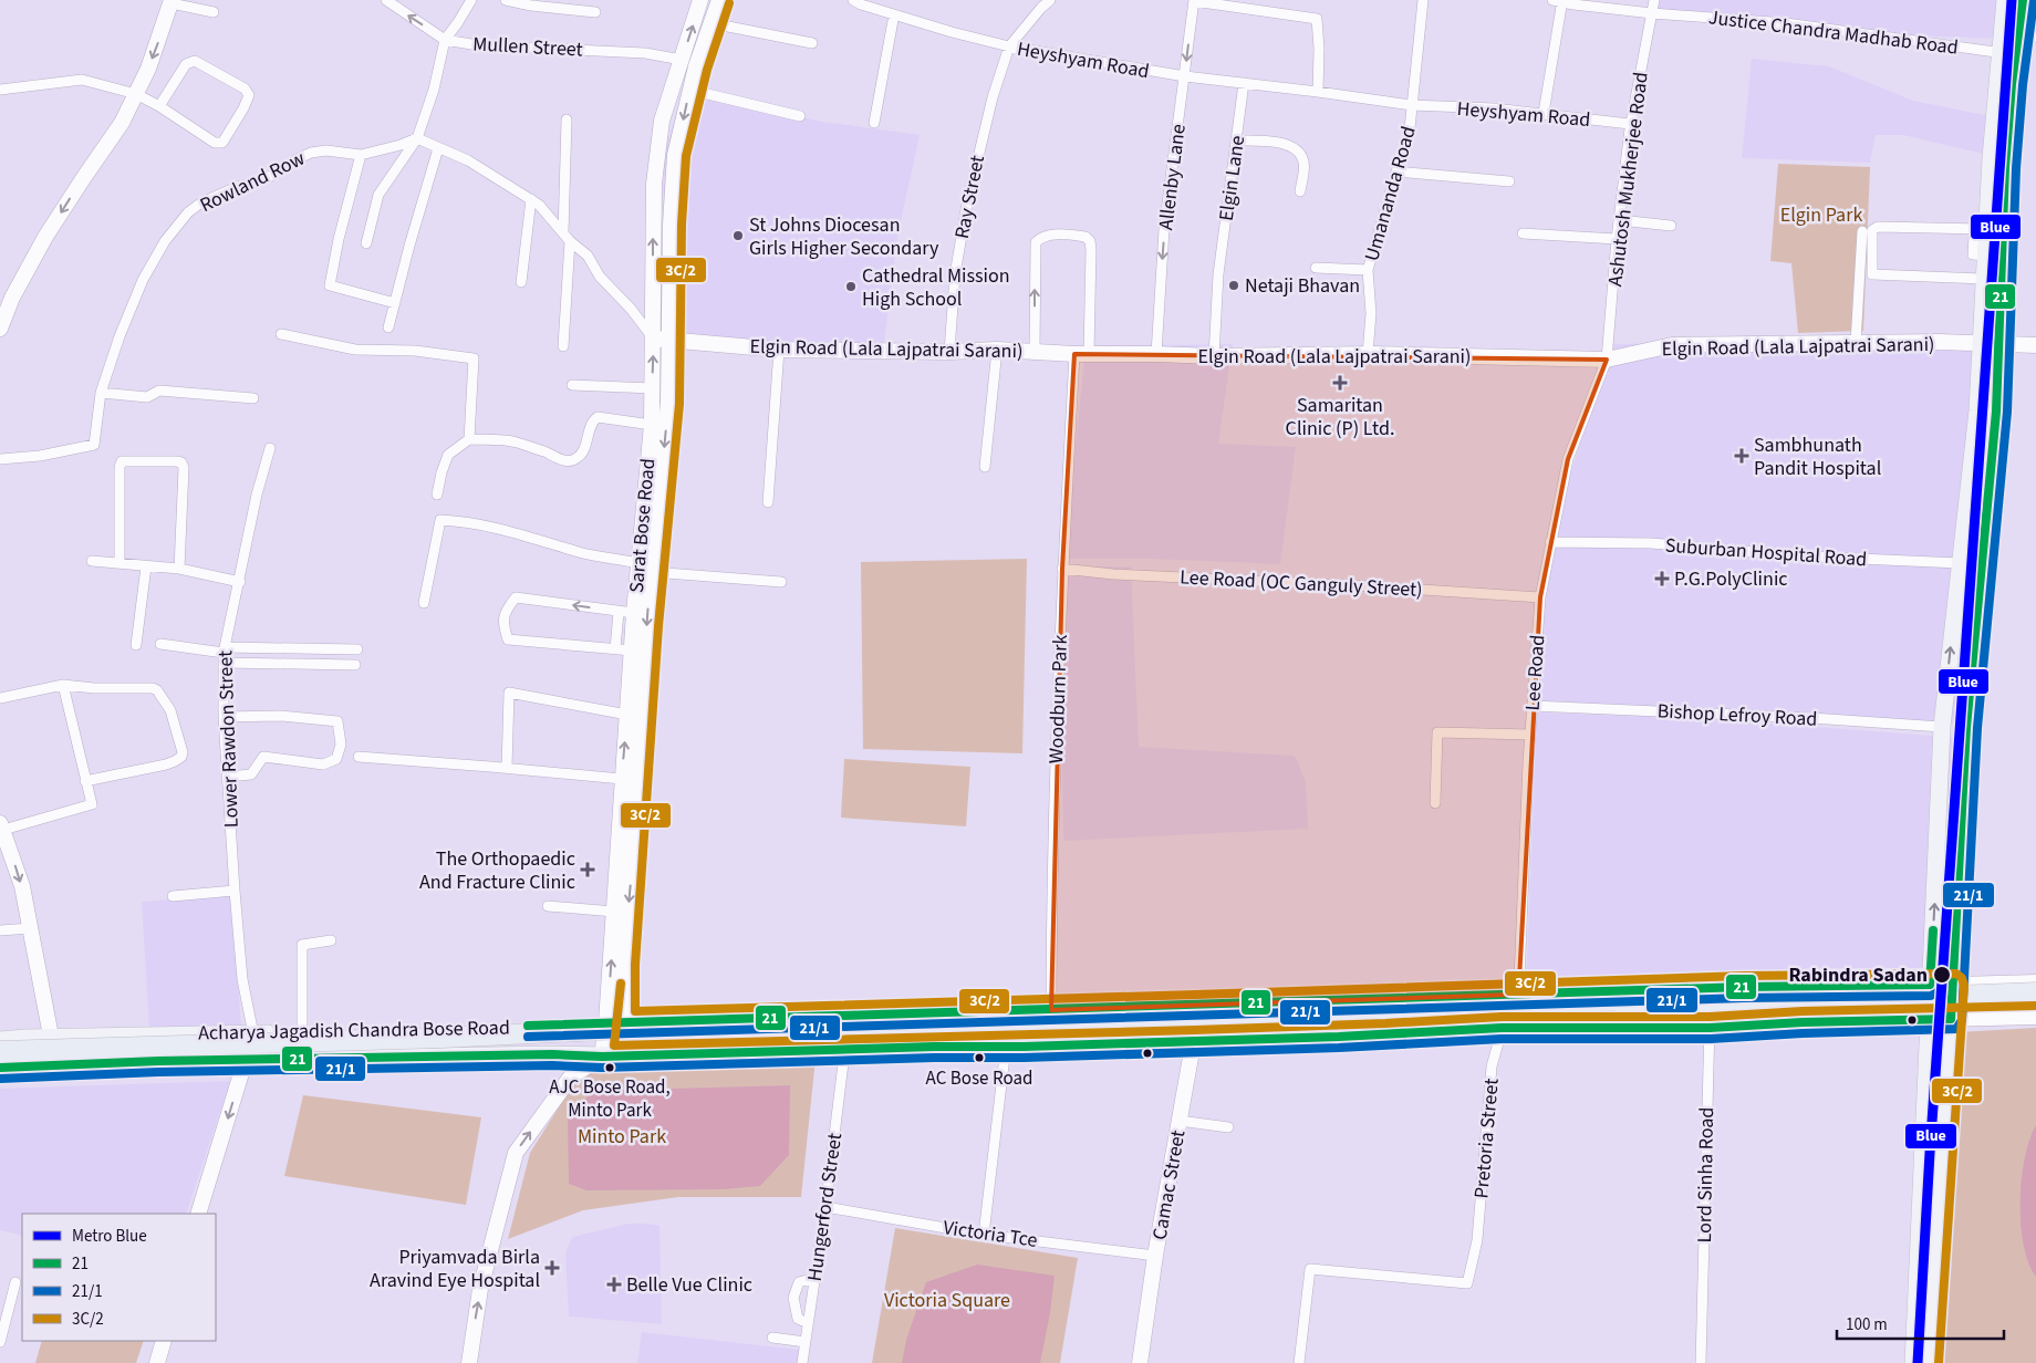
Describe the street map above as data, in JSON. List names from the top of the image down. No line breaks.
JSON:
{"streets":{"main road":["Elgin Road (Lala Lajpatrai Sarani)","Sarat Bose Road","Acharya Jagadish Chandra Bose Road","Camac Street"],"street":["Justice Chandra Madhab Road","Mullen Street","Heyshyam Road","Allenby Lane","Elgin Lane","Ashutosh Mukherjee Road","Rowland Row","Umananda Road","Ray Street","Suburban Hospital Road","Lee Road (OC Ganguly Street)","Lee Road","Woodburn Park","Bishop Lefroy Road","Lower Rawdon Street","Pretoria Street","Lord Sinha Road","Hungerford Street","Victoria Tce"]},"crossings":[["Justice Chandra Madhab Road","Ashutosh Mukherjee Road"],["Mullen Street","Sarat Bose Road"],["Heyshyam Road","Allenby Lane"],["Heyshyam Road","Elgin Lane"],["Heyshyam Road","Ashutosh Mukherjee Road"],["Heyshyam Road","Umananda Road"],["Heyshyam Road","Ray Street"],["Allenby Lane","Elgin Road (Lala Lajpatrai Sarani)"],["Elgin Lane","Elgin Road (Lala Lajpatrai Sarani)"],["Ashutosh Mukherjee Road","Elgin Road (Lala Lajpatrai Sarani)"],["Ashutosh Mukherjee Road","Lee Road"],["Umananda Road","Elgin Road (Lala Lajpatrai Sarani)"],["Ray Street","Elgin Road (Lala Lajpatrai Sarani)"],["Elgin Road (Lala Lajpatrai Sarani)","Sarat Bose Road"],["Elgin Road (Lala Lajpatrai Sarani)","Lee Road"],["Elgin Road (Lala Lajpatrai Sarani)","Woodburn Park"],["Sarat Bose Road","Acharya Jagadish Chandra Bose Road"],["Suburban Hospital Road","Lee Road"],["Lee Road (OC Ganguly Street)","Lee Road"],["Lee Road (OC Ganguly Street)","Woodburn Park"],["Lee Road","Bishop Lefroy Road"],["Lee Road","Acharya Jagadish Chandra Bose Road"],["Lee Road","Pretoria Street"],["Woodburn Park","Acharya Jagadish Chandra Bose Road"],["Lower Rawdon Street","Acharya Jagadish Chandra Bose Road"],["Acharya Jagadish Chandra Bose Road","Pretoria Street"],["Acharya Jagadish Chandra Bose Road","Lord Sinha Road"],["Acharya Jagadish Chandra Bose Road","Camac Street"],["Acharya Jagadish Chandra Bose Road","Hungerford Street"],["Camac Street","Victoria Tce"],["Hungerford Street","Victoria Tce"]],"one_way":["Allenby Lane"],"parks":["Elgin Park","Minto Park","Victoria Square"],"places":{"other":["St Johns Diocesan Girls Higher Secondary","Netaji Bhavan","Cathedral Mission High School","Rabindra Sadan","AC Bose Road","AJC Bose Road, Minto Park"],"health":["Samaritan Clinic (P) Ltd.","Sambhunath Pandit Hospital","P.G.PolyClinic","The Orthopaedic And Fracture Clinic","Priyamvada Birla Aravind Eye Hospital","Belle Vue Clinic"]},"lines":["metro line Blue","transit line 21","transit line 21/1","transit line 3C/2"],"legend":["Metro Blue","21","21/1","3C/2"],"scale_bar":"100 m"}
